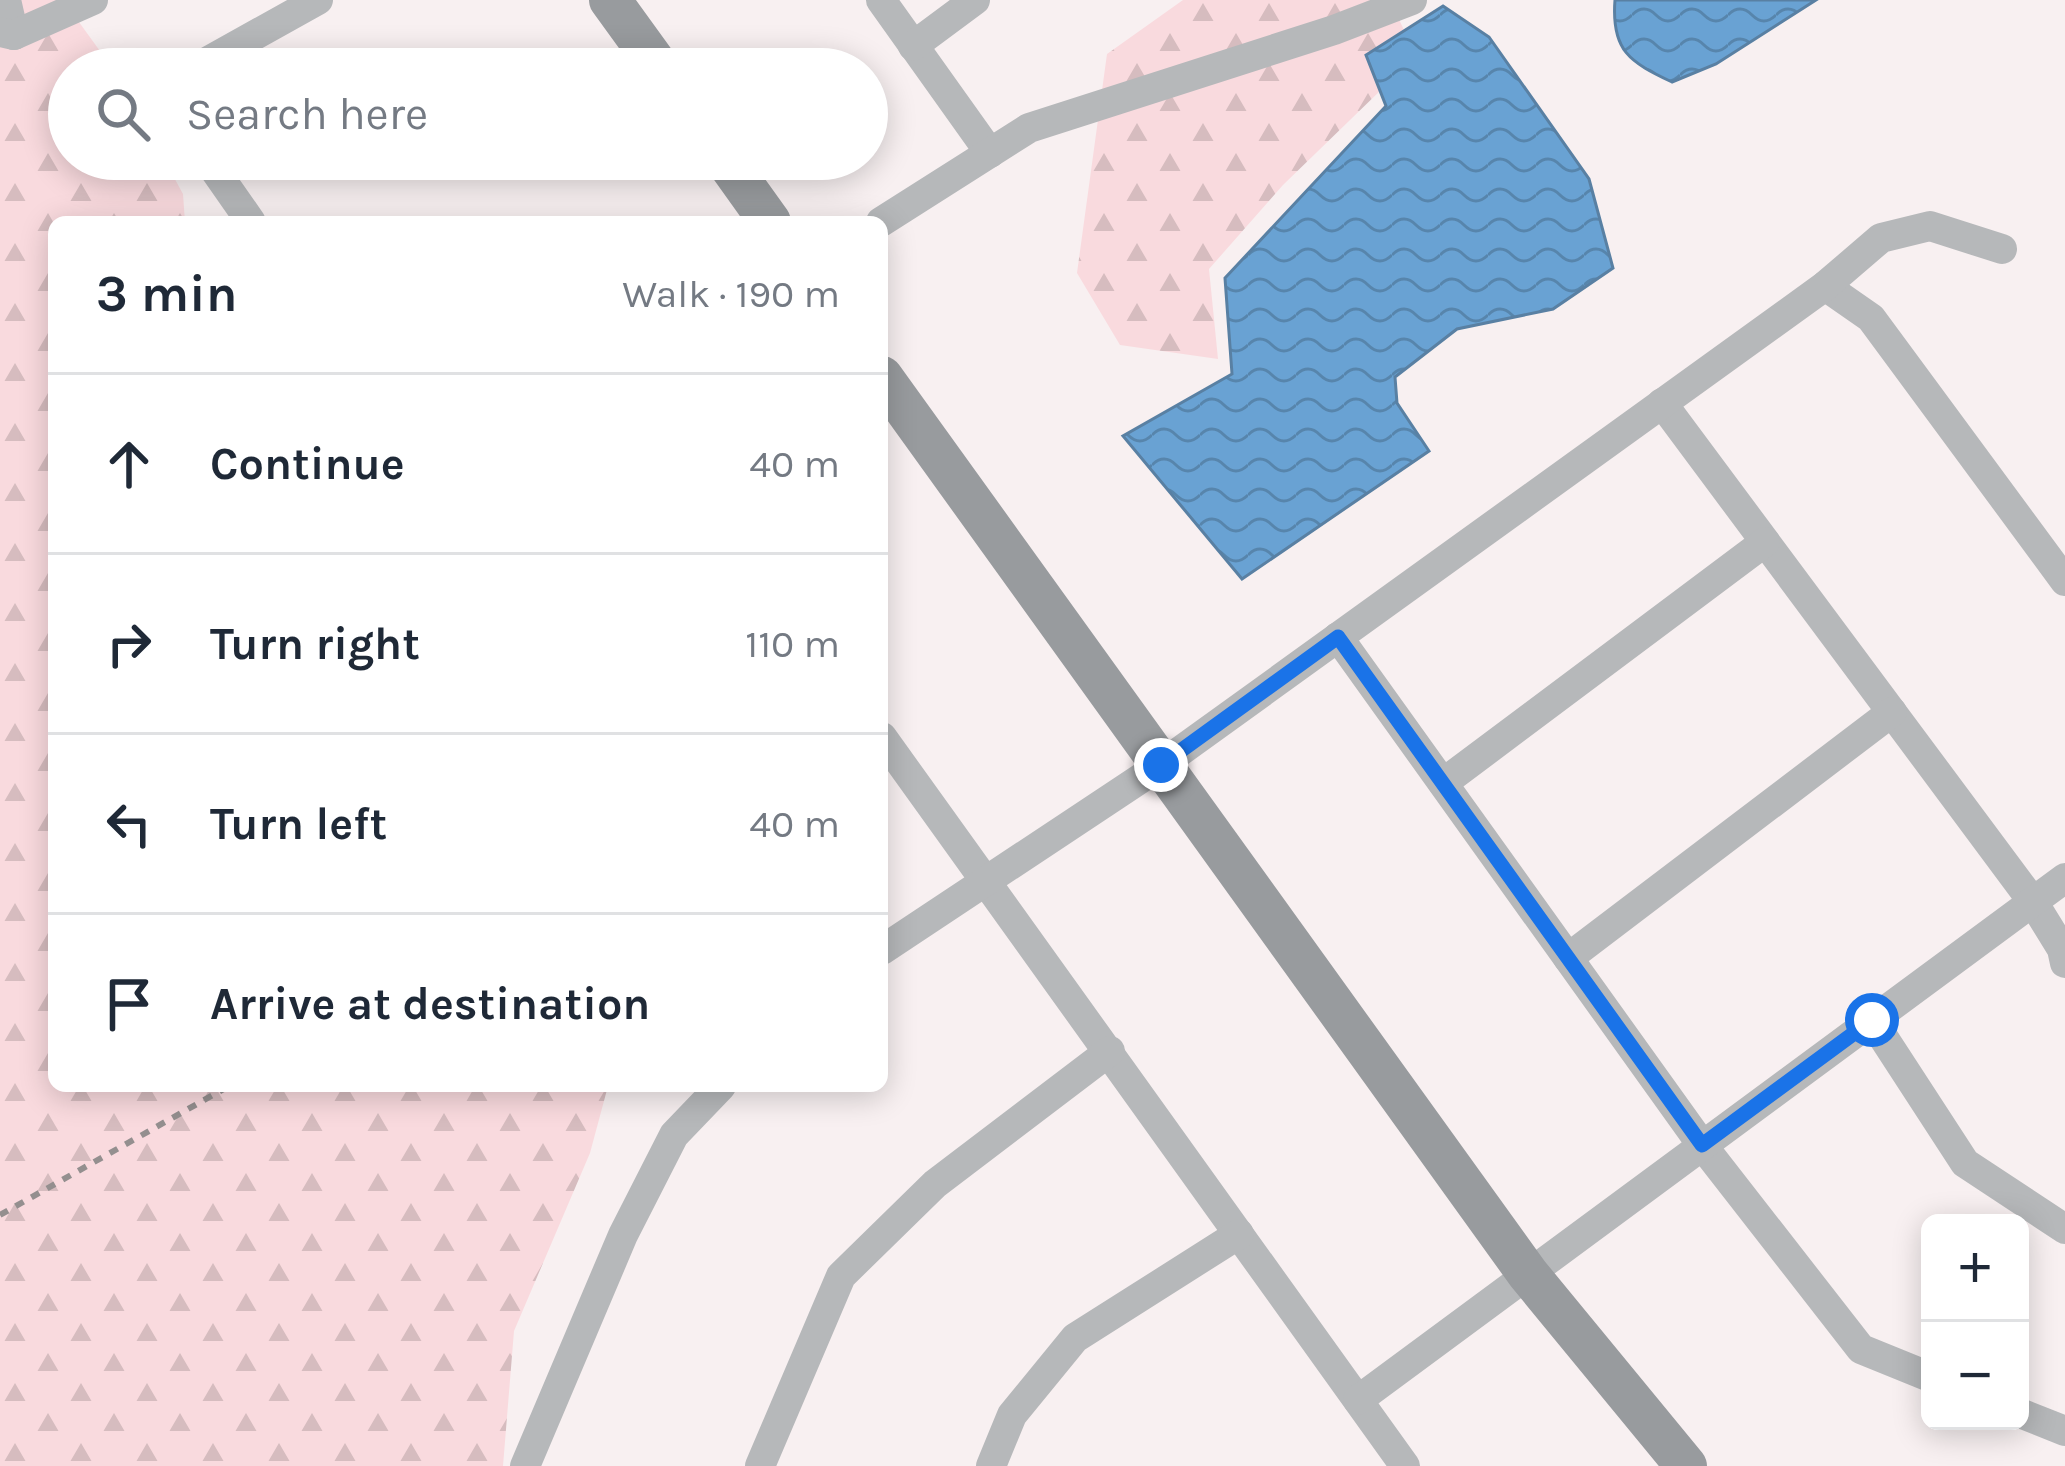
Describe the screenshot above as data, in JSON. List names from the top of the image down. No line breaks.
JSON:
{"page":{"search":"Search here","heading":["3 min","Walk · 190 m"],"list":[["Continue","40 m"],["Turn right","110 m"],["Turn left","40 m"],"Arrive at destination"],"map_buttons":["+","−"]}}
